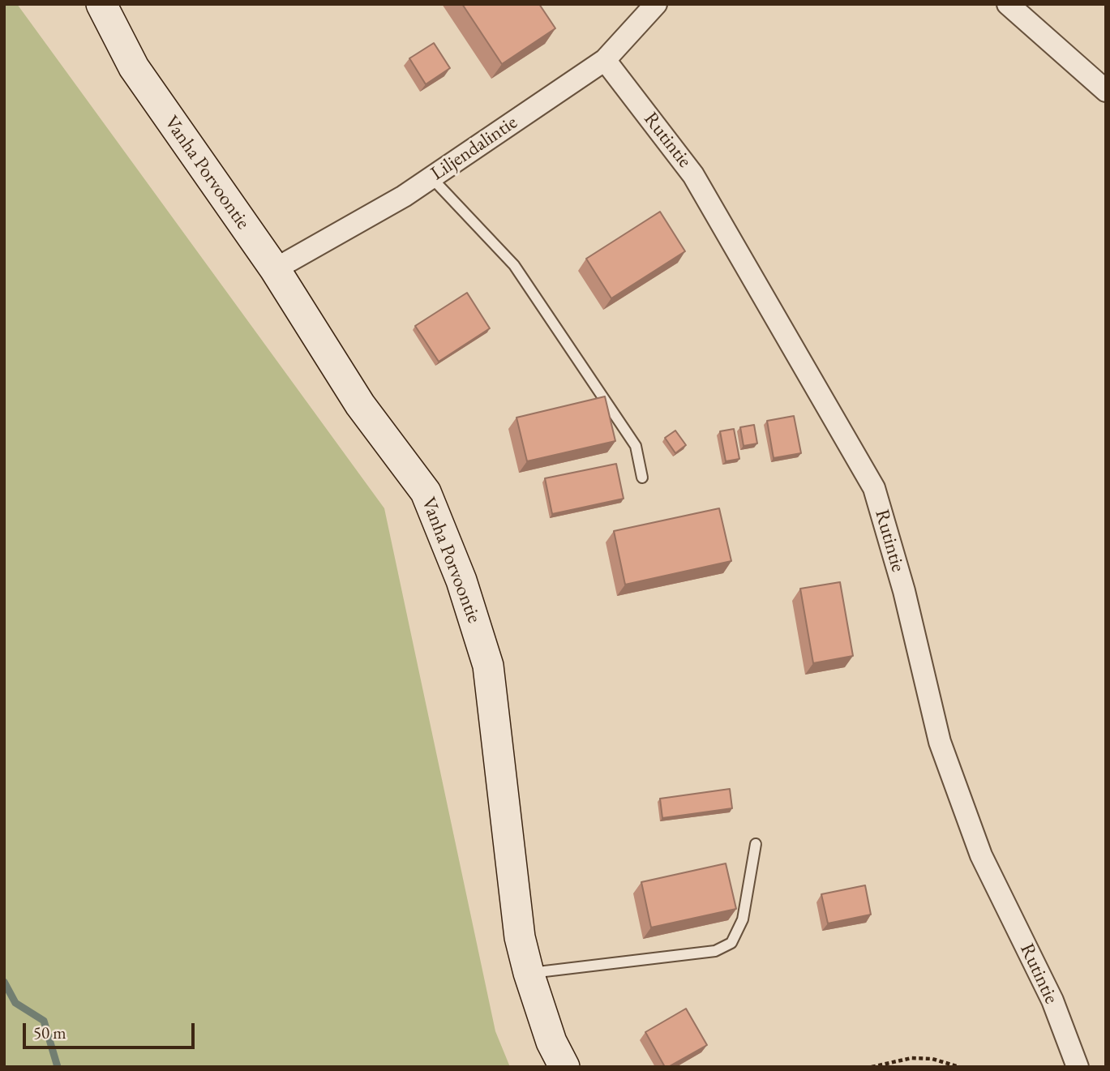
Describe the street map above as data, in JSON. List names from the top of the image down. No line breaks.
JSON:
{"streets":{"main road":["Vanha Porvoontie"],"street":["Rutintie","Liljendalintie"]},"crossings":[["Rutintie","Liljendalintie"],["Liljendalintie","Vanha Porvoontie"]],"scale_bar":"50 m"}
